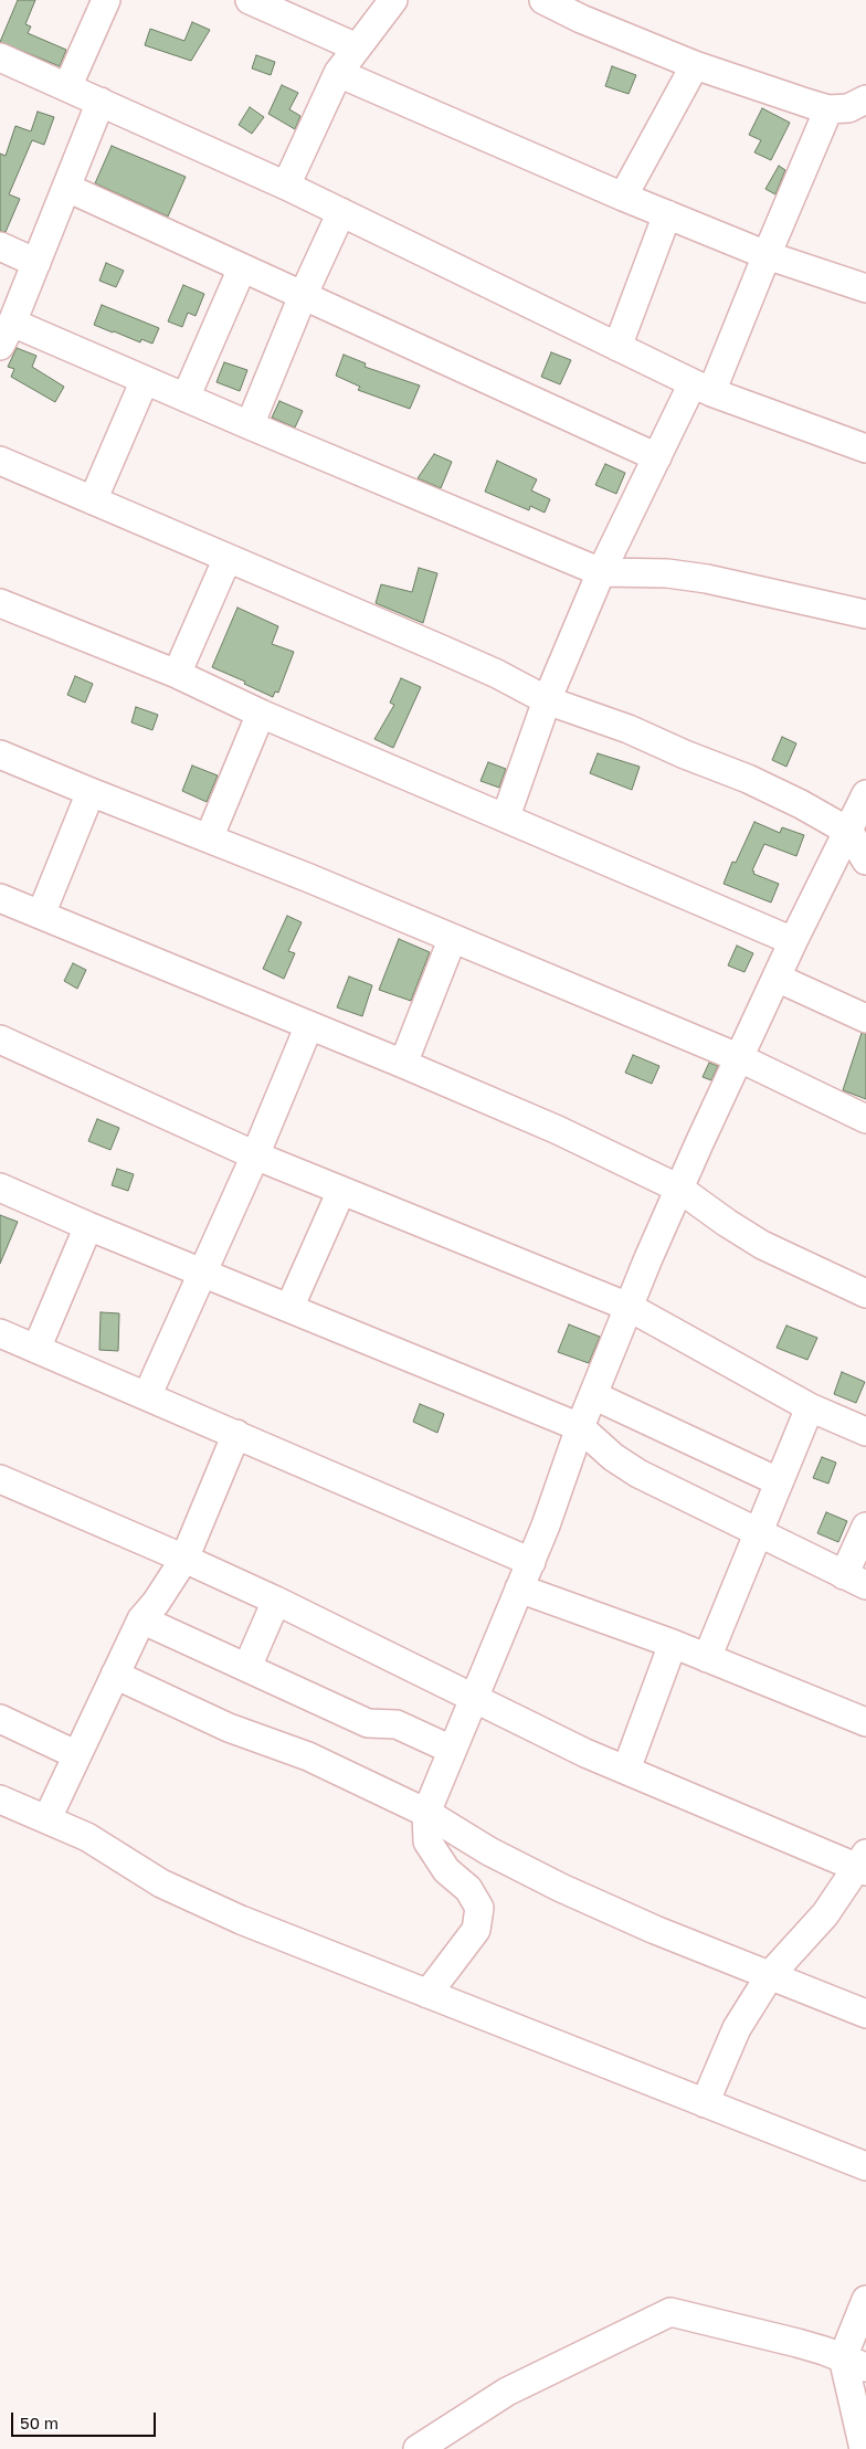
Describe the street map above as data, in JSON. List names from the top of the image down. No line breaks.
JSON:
{"scale_bar":"50 m"}
